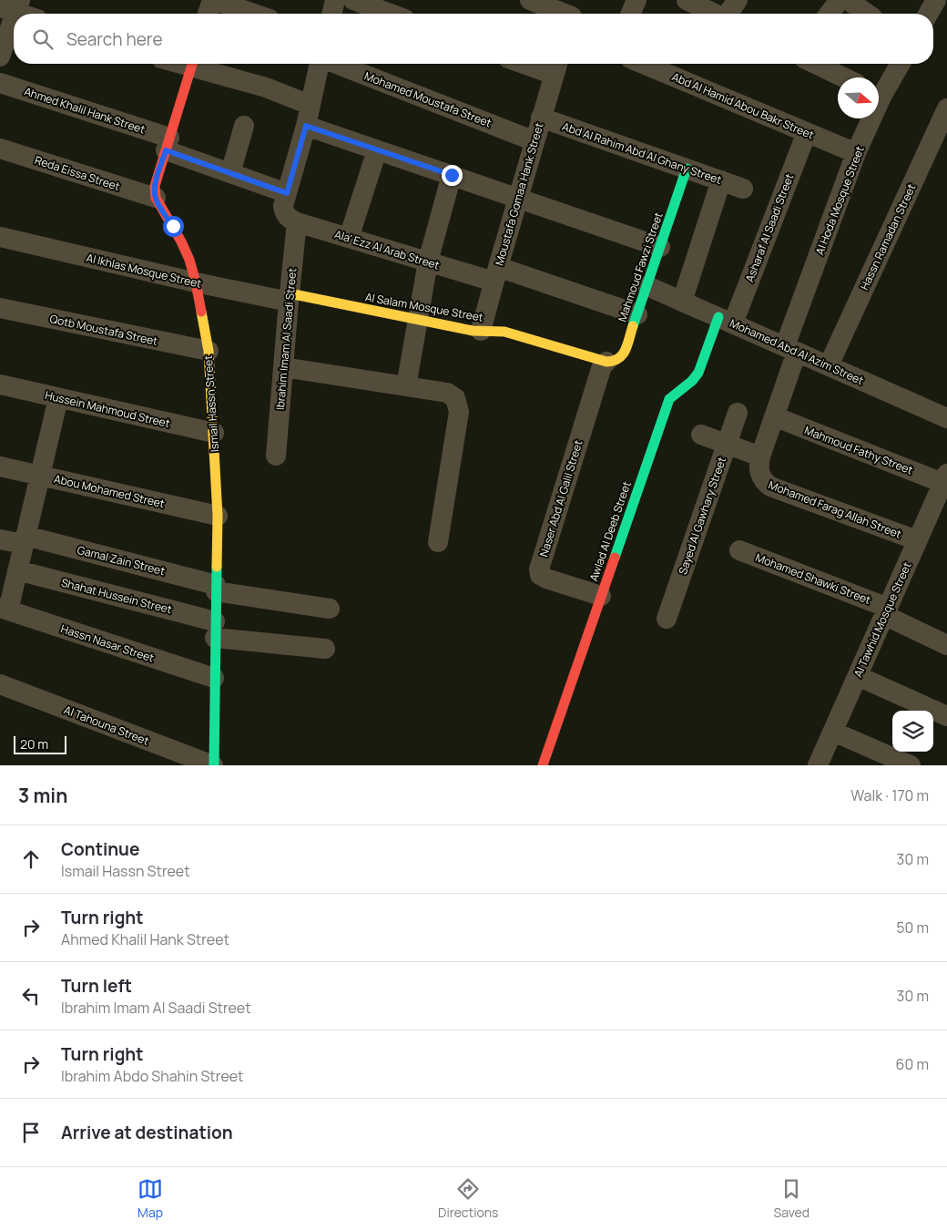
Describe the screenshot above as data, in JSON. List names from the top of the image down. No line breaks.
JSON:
{"streets":{"street":["Mohamed Moustafa Street","Abd Al Hamid Abou Bakr Street","Ahmed Khalil Hank Street","Abd Al Rahim Abd Al Ghany Street","Reda Eissa Street","Moustafa Gomaa Hank Street","Al Hoda Mosque Street","Asharaf Al Saadi Street","Hassn Ramadan Street","Ala' Ezz Al Arab Street","Mahmoud Fawzi Street","Al Ikhlas Mosque Street","Al Salam Mosque Street","Qotb Moustafa Street","Ibrahim Imam Al Saadi Street","Mohamed Abd Al Azim Street","Ismail Hassn Street","Hussein Mahmoud Street","Mahmoud Fathy Street","Abou Mohamed Street","Naser Abd Al Galil Street","Mohamed Farag Allah Street","Sayed Al Gawhary Street","Awlad Al Deeb Street","Gamal Zain Street","Mohamed Shawki Street","Shahat Hussein Street","Al Tawhid Mosque Street","Hassn Nasar Street","Al Tahouna Street"]},"crossings":[["Mohamed Moustafa Street","Moustafa Gomaa Hank Street"],["Abd Al Hamid Abou Bakr Street","Al Hoda Mosque Street"],["Abd Al Hamid Abou Bakr Street","Asharaf Al Saadi Street"],["Ahmed Khalil Hank Street","Ala' Ezz Al Arab Street"],["Ahmed Khalil Hank Street","Ibrahim Imam Al Saadi Street"],["Abd Al Rahim Abd Al Ghany Street","Moustafa Gomaa Hank Street"],["Abd Al Rahim Abd Al Ghany Street","Mahmoud Fawzi Street"],["Reda Eissa Street","Ismail Hassn Street"],["Moustafa Gomaa Hank Street","Ala' Ezz Al Arab Street"],["Moustafa Gomaa Hank Street","Al Salam Mosque Street"],["Al Hoda Mosque Street","Mohamed Abd Al Azim Street"],["Al Hoda Mosque Street","Mahmoud Fathy Street"],["Al Hoda Mosque Street","Mohamed Farag Allah Street"],["Asharaf Al Saadi Street","Mohamed Abd Al Azim Street"],["Asharaf Al Saadi Street","Awlad Al Deeb Street"],["Hassn Ramadan Street","Mohamed Abd Al Azim Street"],["Ala' Ezz Al Arab Street","Mahmoud Fawzi Street"],["Ala' Ezz Al Arab Street","Ibrahim Imam Al Saadi Street"],["Mahmoud Fawzi Street","Al Salam Mosque Street"],["Mahmoud Fawzi Street","Mohamed Abd Al Azim Street"],["Mahmoud Fawzi Street","Naser Abd Al Galil Street"],["Al Ikhlas Mosque Street","Al Salam Mosque Street"],["Al Ikhlas Mosque Street","Ibrahim Imam Al Saadi Street"],["Al Ikhlas Mosque Street","Ismail Hassn Street"],["Al Salam Mosque Street","Ibrahim Imam Al Saadi Street"],["Al Salam Mosque Street","Naser Abd Al Galil Street"],["Qotb Moustafa Street","Ismail Hassn Street"],["Mohamed Abd Al Azim Street","Awlad Al Deeb Street"],["Ismail Hassn Street","Hussein Mahmoud Street"],["Ismail Hassn Street","Abou Mohamed Street"],["Ismail Hassn Street","Gamal Zain Street"],["Ismail Hassn Street","Shahat Hussein Street"],["Ismail Hassn Street","Hassn Nasar Street"],["Ismail Hassn Street","Al Tahouna Street"],["Mahmoud Fathy Street","Al Tawhid Mosque Street"],["Naser Abd Al Galil Street","Awlad Al Deeb Street"],["Mohamed Farag Allah Street","Al Tawhid Mosque Street"],["Mohamed Shawki Street","Al Tawhid Mosque Street"]],"scale_bar":"20 m","north":"right","page":{"search":"Search here","scale":"20 m","heading":["3 min","Walk · 170 m"],"list":[["Continue","Ismail Hassn Street","30 m"],["Turn right","Ahmed Khalil Hank Street","50 m"],["Turn left","Ibrahim Imam Al Saadi Street","30 m"],["Turn right","Ibrahim Abdo Shahin Street","60 m"],"Arrive at destination"],"nav":["Map","Directions","Saved"]}}
